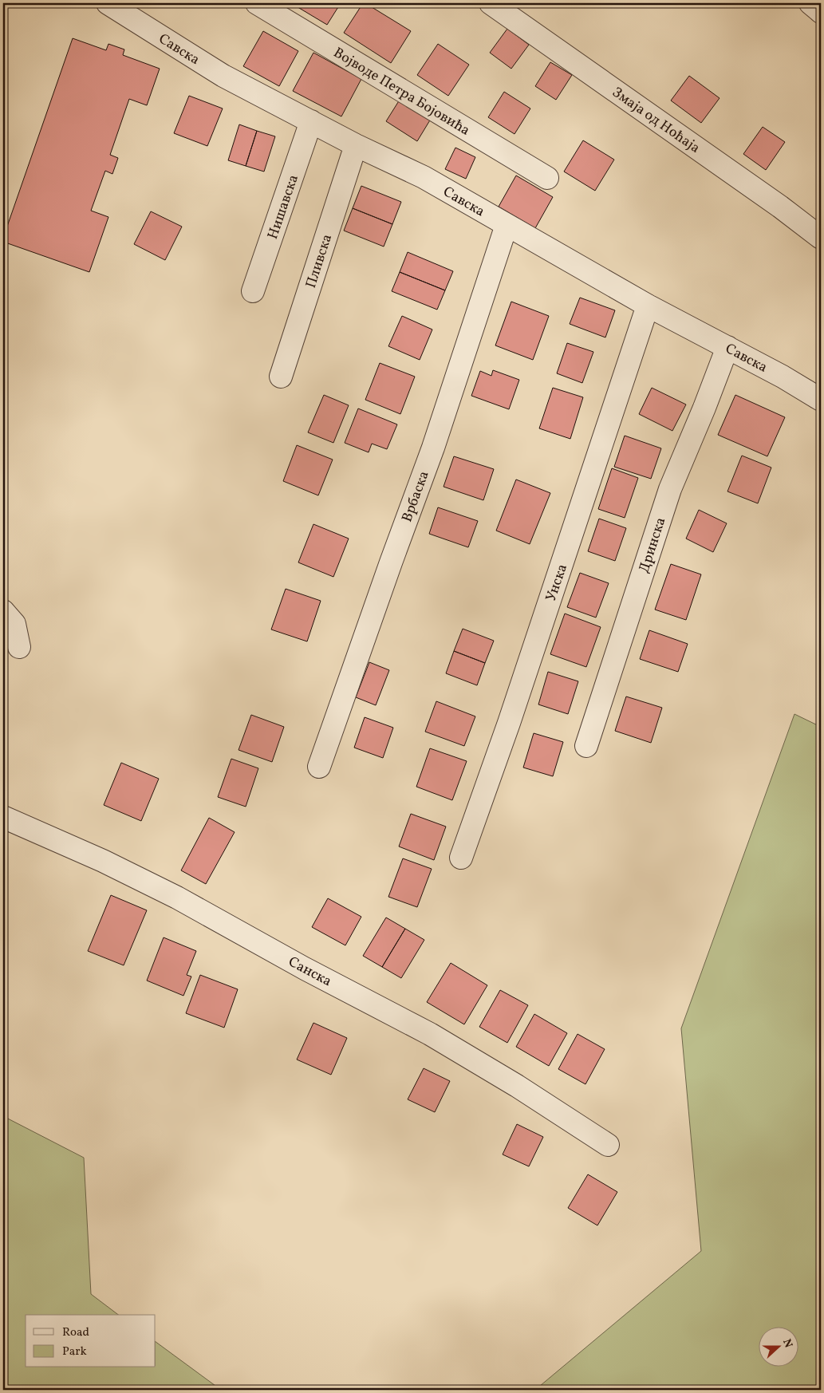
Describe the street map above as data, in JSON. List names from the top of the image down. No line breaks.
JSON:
{"streets":{"street":["Савска","Војводе Петра Бојовића","Змаја од Ноћаја","Нишавска","Пливска","Врбаска","Дринска","Унска","Санска"]},"crossings":[["Савска","Нишавска"],["Савска","Пливска"],["Савска","Врбаска"],["Савска","Дринска"],["Савска","Унска"]],"legend":["Road","Park"],"north":"right"}
